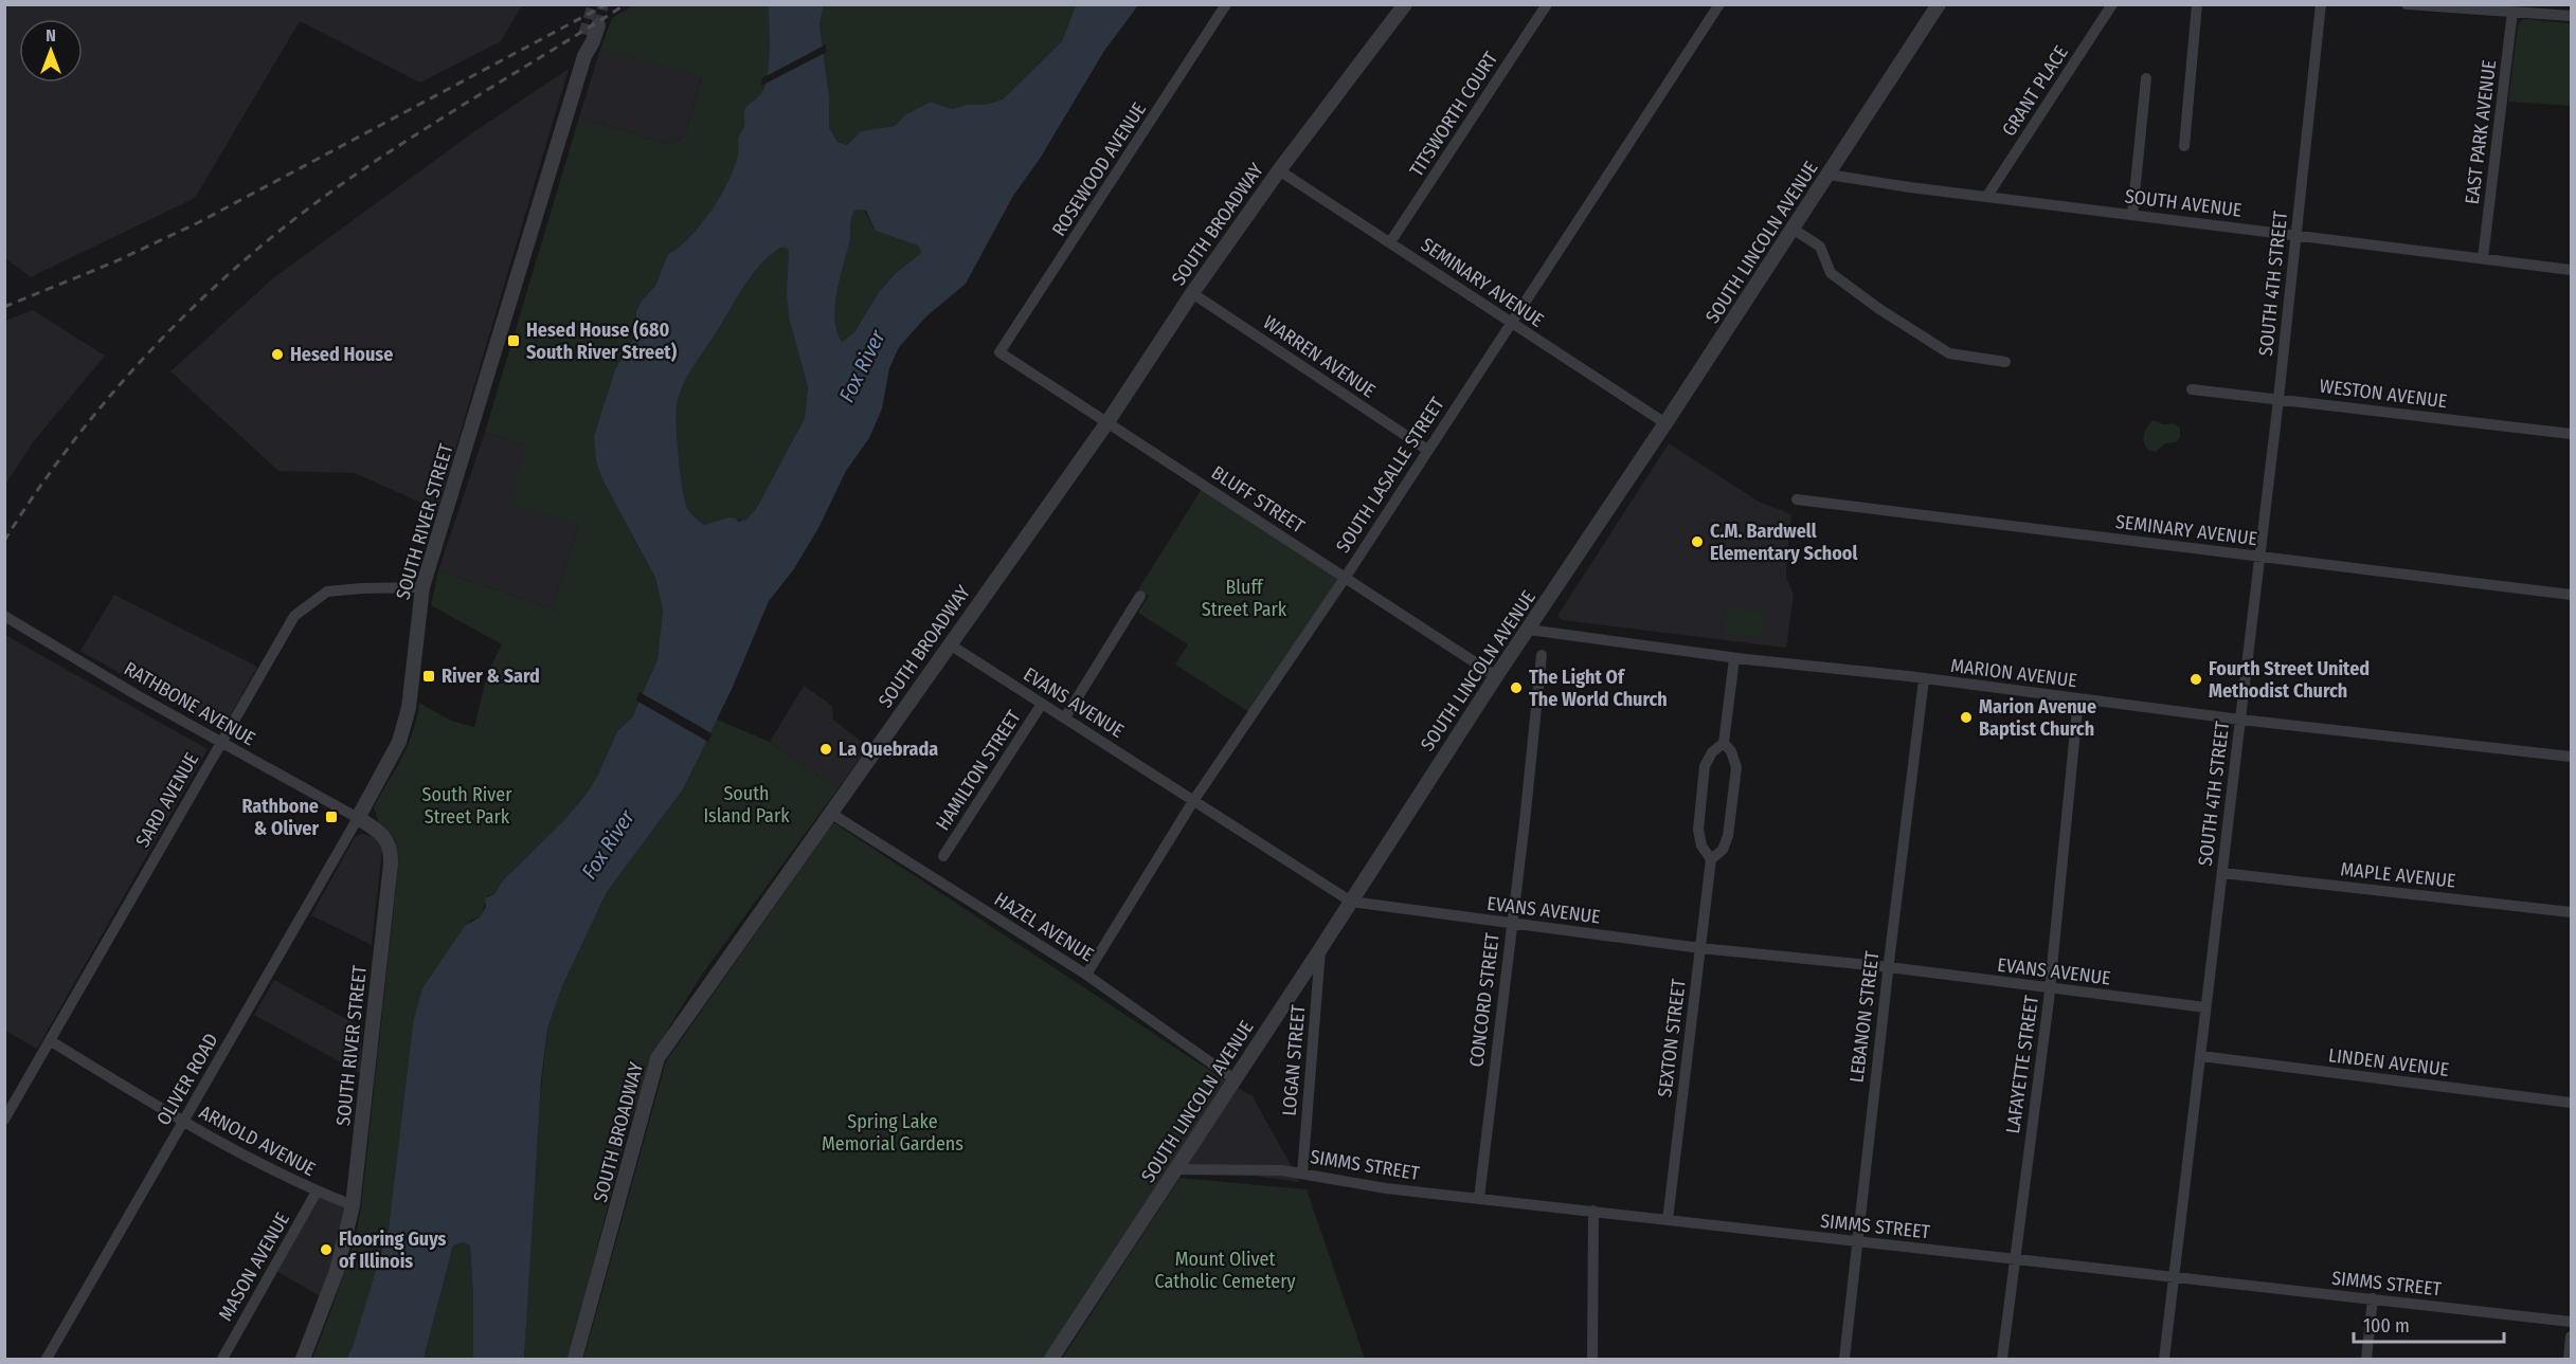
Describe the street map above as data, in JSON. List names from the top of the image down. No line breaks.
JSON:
{"streets":{"street":["GRANT PLACE","TITSWORTH COURT","EAST PARK AVENUE","ROSEWOOD AVENUE","SOUTH AVENUE","SOUTH BROADWAY","SOUTH LINCOLN AVENUE","SEMINARY AVENUE","SOUTH 4TH STREET","WARREN AVENUE","WESTON AVENUE","SOUTH LASALLE STREET","BLUFF STREET","SOUTH RIVER STREET","MARION AVENUE","EVANS AVENUE","RATHBONE AVENUE","HAMILTON STREET","SARD AVENUE","MAPLE AVENUE","HAZEL AVENUE","CONCORD STREET","LEBANON STREET","SEXTON STREET","LOGAN STREET","LINDEN AVENUE","LAFAYETTE STREET","OLIVER ROAD","ARNOLD AVENUE","SIMMS STREET","MASON AVENUE"]},"crossings":[["GRANT PLACE","SOUTH AVENUE"],["TITSWORTH COURT","SEMINARY AVENUE"],["EAST PARK AVENUE","SOUTH AVENUE"],["ROSEWOOD AVENUE","BLUFF STREET"],["SOUTH AVENUE","SOUTH LINCOLN AVENUE"],["SOUTH AVENUE","SOUTH 4TH STREET"],["SOUTH BROADWAY","SEMINARY AVENUE"],["SOUTH BROADWAY","WARREN AVENUE"],["SOUTH BROADWAY","BLUFF STREET"],["SOUTH BROADWAY","EVANS AVENUE"],["SOUTH BROADWAY","HAZEL AVENUE"],["SOUTH LINCOLN AVENUE","SEMINARY AVENUE"],["SOUTH LINCOLN AVENUE","BLUFF STREET"],["SOUTH LINCOLN AVENUE","MARION AVENUE"],["SOUTH LINCOLN AVENUE","EVANS AVENUE"],["SOUTH LINCOLN AVENUE","HAZEL AVENUE"],["SOUTH LINCOLN AVENUE","LOGAN STREET"],["SOUTH LINCOLN AVENUE","SIMMS STREET"],["SEMINARY AVENUE","SOUTH 4TH STREET"],["SEMINARY AVENUE","SOUTH LASALLE STREET"],["SOUTH 4TH STREET","WESTON AVENUE"],["SOUTH 4TH STREET","MARION AVENUE"],["SOUTH 4TH STREET","EVANS AVENUE"],["SOUTH 4TH STREET","MAPLE AVENUE"],["SOUTH 4TH STREET","LINDEN AVENUE"],["SOUTH 4TH STREET","SIMMS STREET"],["WARREN AVENUE","SOUTH LASALLE STREET"],["SOUTH LASALLE STREET","BLUFF STREET"],["SOUTH LASALLE STREET","EVANS AVENUE"],["SOUTH LASALLE STREET","HAZEL AVENUE"],["SOUTH RIVER STREET","RATHBONE AVENUE"],["SOUTH RIVER STREET","SARD AVENUE"],["SOUTH RIVER STREET","OLIVER ROAD"],["SOUTH RIVER STREET","ARNOLD AVENUE"],["MARION AVENUE","LEBANON STREET"],["MARION AVENUE","LAFAYETTE STREET"],["EVANS AVENUE","HAMILTON STREET"],["EVANS AVENUE","CONCORD STREET"],["EVANS AVENUE","LEBANON STREET"],["EVANS AVENUE","SEXTON STREET"],["EVANS AVENUE","LAFAYETTE STREET"],["RATHBONE AVENUE","SARD AVENUE"],["RATHBONE AVENUE","OLIVER ROAD"],["SARD AVENUE","ARNOLD AVENUE"],["CONCORD STREET","SIMMS STREET"],["LEBANON STREET","SIMMS STREET"],["SEXTON STREET","SIMMS STREET"],["LOGAN STREET","SIMMS STREET"],["LAFAYETTE STREET","SIMMS STREET"],["OLIVER ROAD","ARNOLD AVENUE"],["ARNOLD AVENUE","MASON AVENUE"]],"water":["Fox River"],"parks":["Bluff Street Park","South Island Park","South River Street Park","Spring Lake Memorial Gardens","Mount Olivet Catholic Cemetery"],"places":{"transit":["Hesed House (680 South River Street)","River & Sard","Rathbone & Oliver"],"other":["Hesed House","C.M. Bardwell Elementary School","Fourth Street United Methodist Church","The Light Of The World Church","Marion Avenue Baptist Church","La Quebrada","Flooring Guys of Illinois"]},"scale_bar":"100 m","north":"top"}
